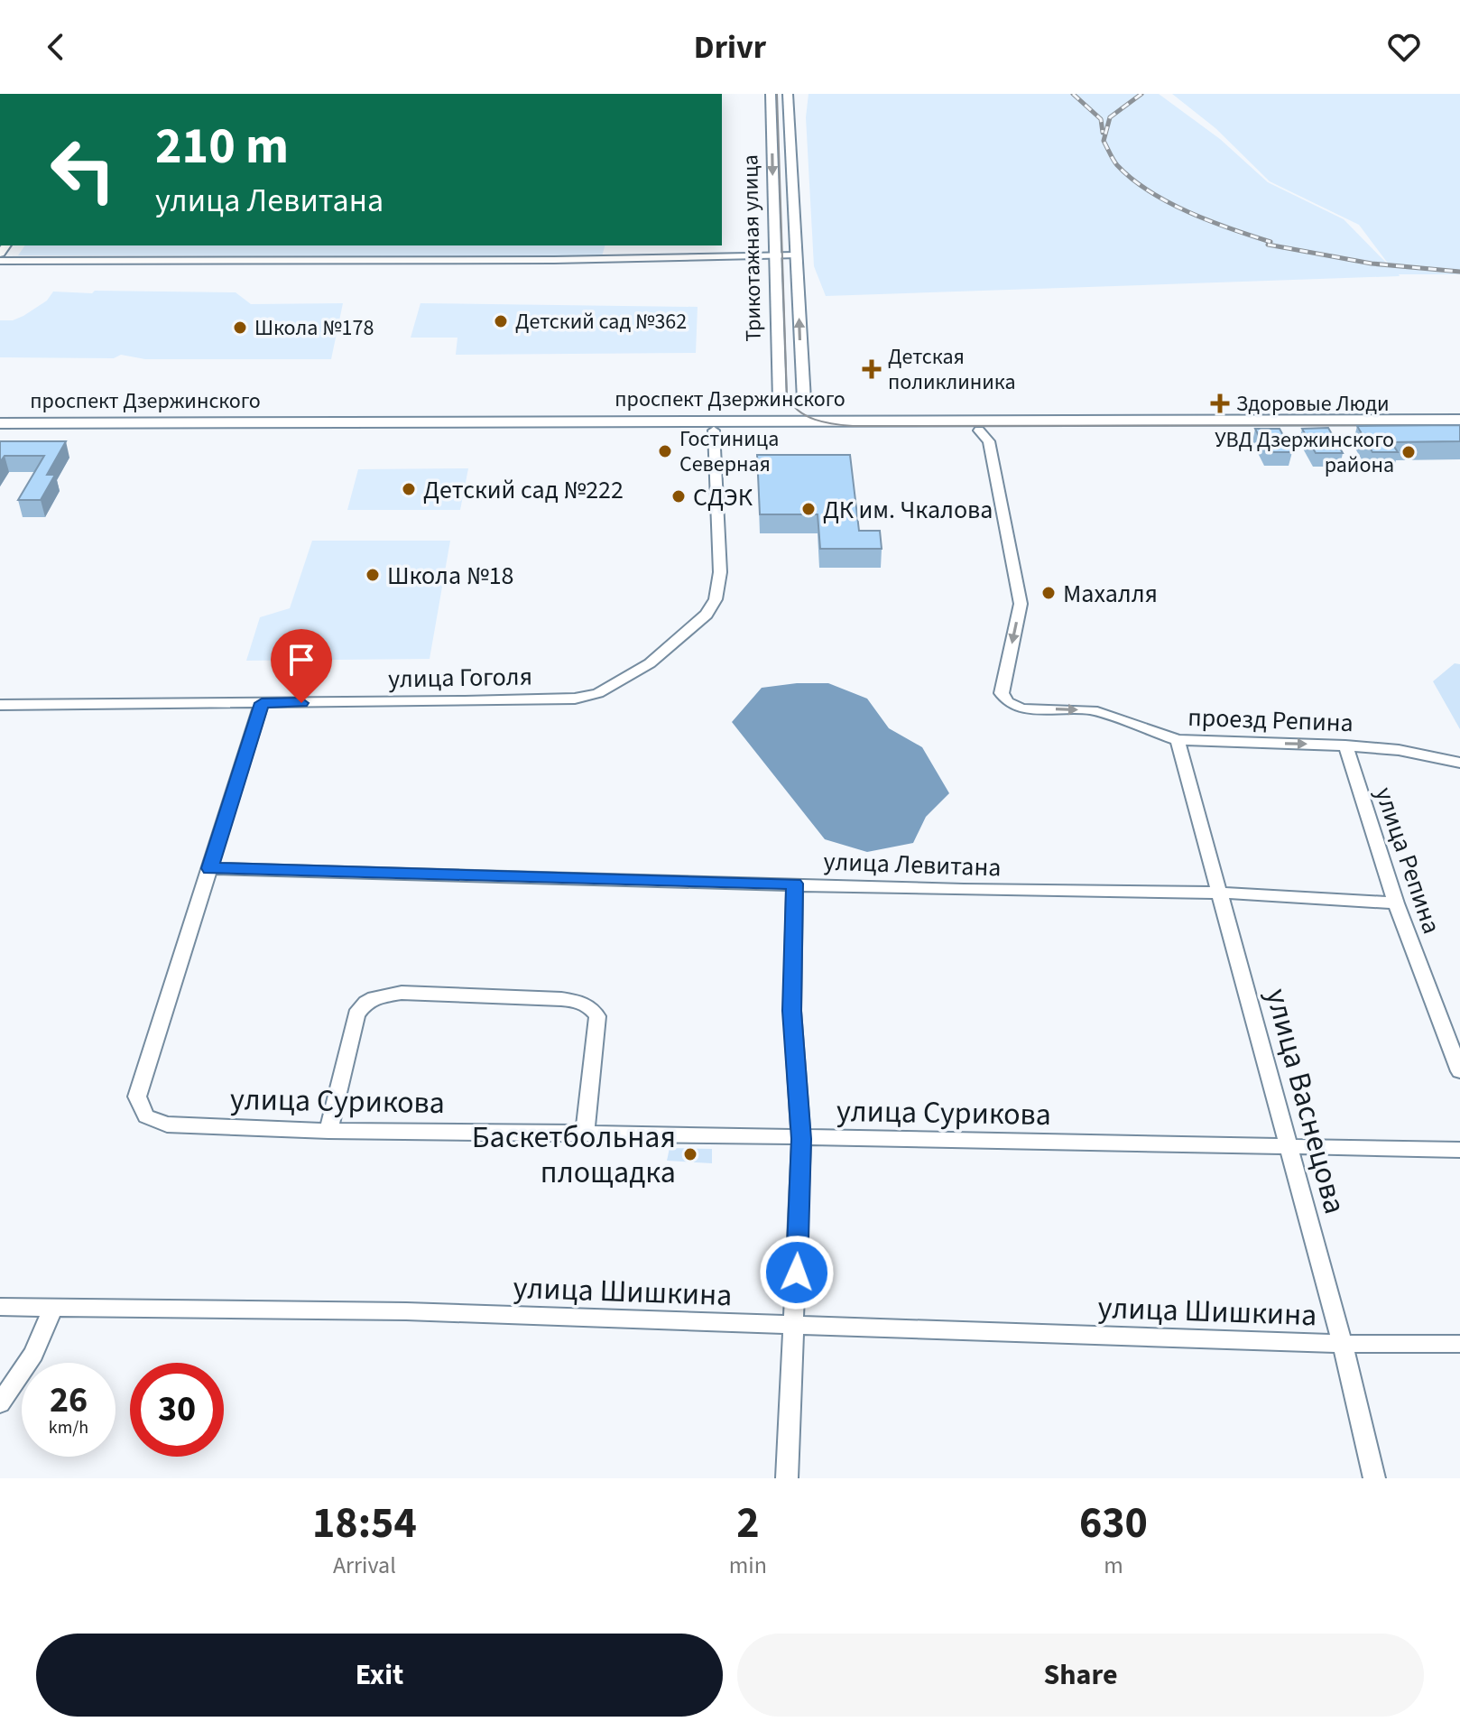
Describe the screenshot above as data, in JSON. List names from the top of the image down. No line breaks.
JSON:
{"streets":{"main road":["Трикотажная улица","проспект Дзержинского"],"street":["улица Гоголя","проезд Репина","улица Репина","улица Левитана","улица Сурикова","улица Васнецова","улица Шишкина"]},"crossings":[["проспект Дзержинского","улица Гоголя"],["проспект Дзержинского","проезд Репина"],["проезд Репина","улица Репина"],["проезд Репина","улица Васнецова"],["улица Репина","улица Левитана"],["улица Левитана","улица Сурикова"],["улица Левитана","улица Васнецова"],["улица Сурикова","улица Васнецова"],["улица Васнецова","улица Шишкина"]],"places":{"other":["Детский сад №362","Школа №178","Гостиница Северная","УВД Дзержинского района","Детский сад №222","СДЭК","ДК им. Чкалова","Школа №18","Махалля","Баскетбольная площадка"],"health":["Детская поликлиника","Здоровые Люди"]},"page":{"header":"Drivr","turn":["210 m","улица Левитана"],"speed":"26 km/h","limit":"30","eta":["18:54","Arrival","2","min","630","m"],"buttons":["Exit","Share"]}}
